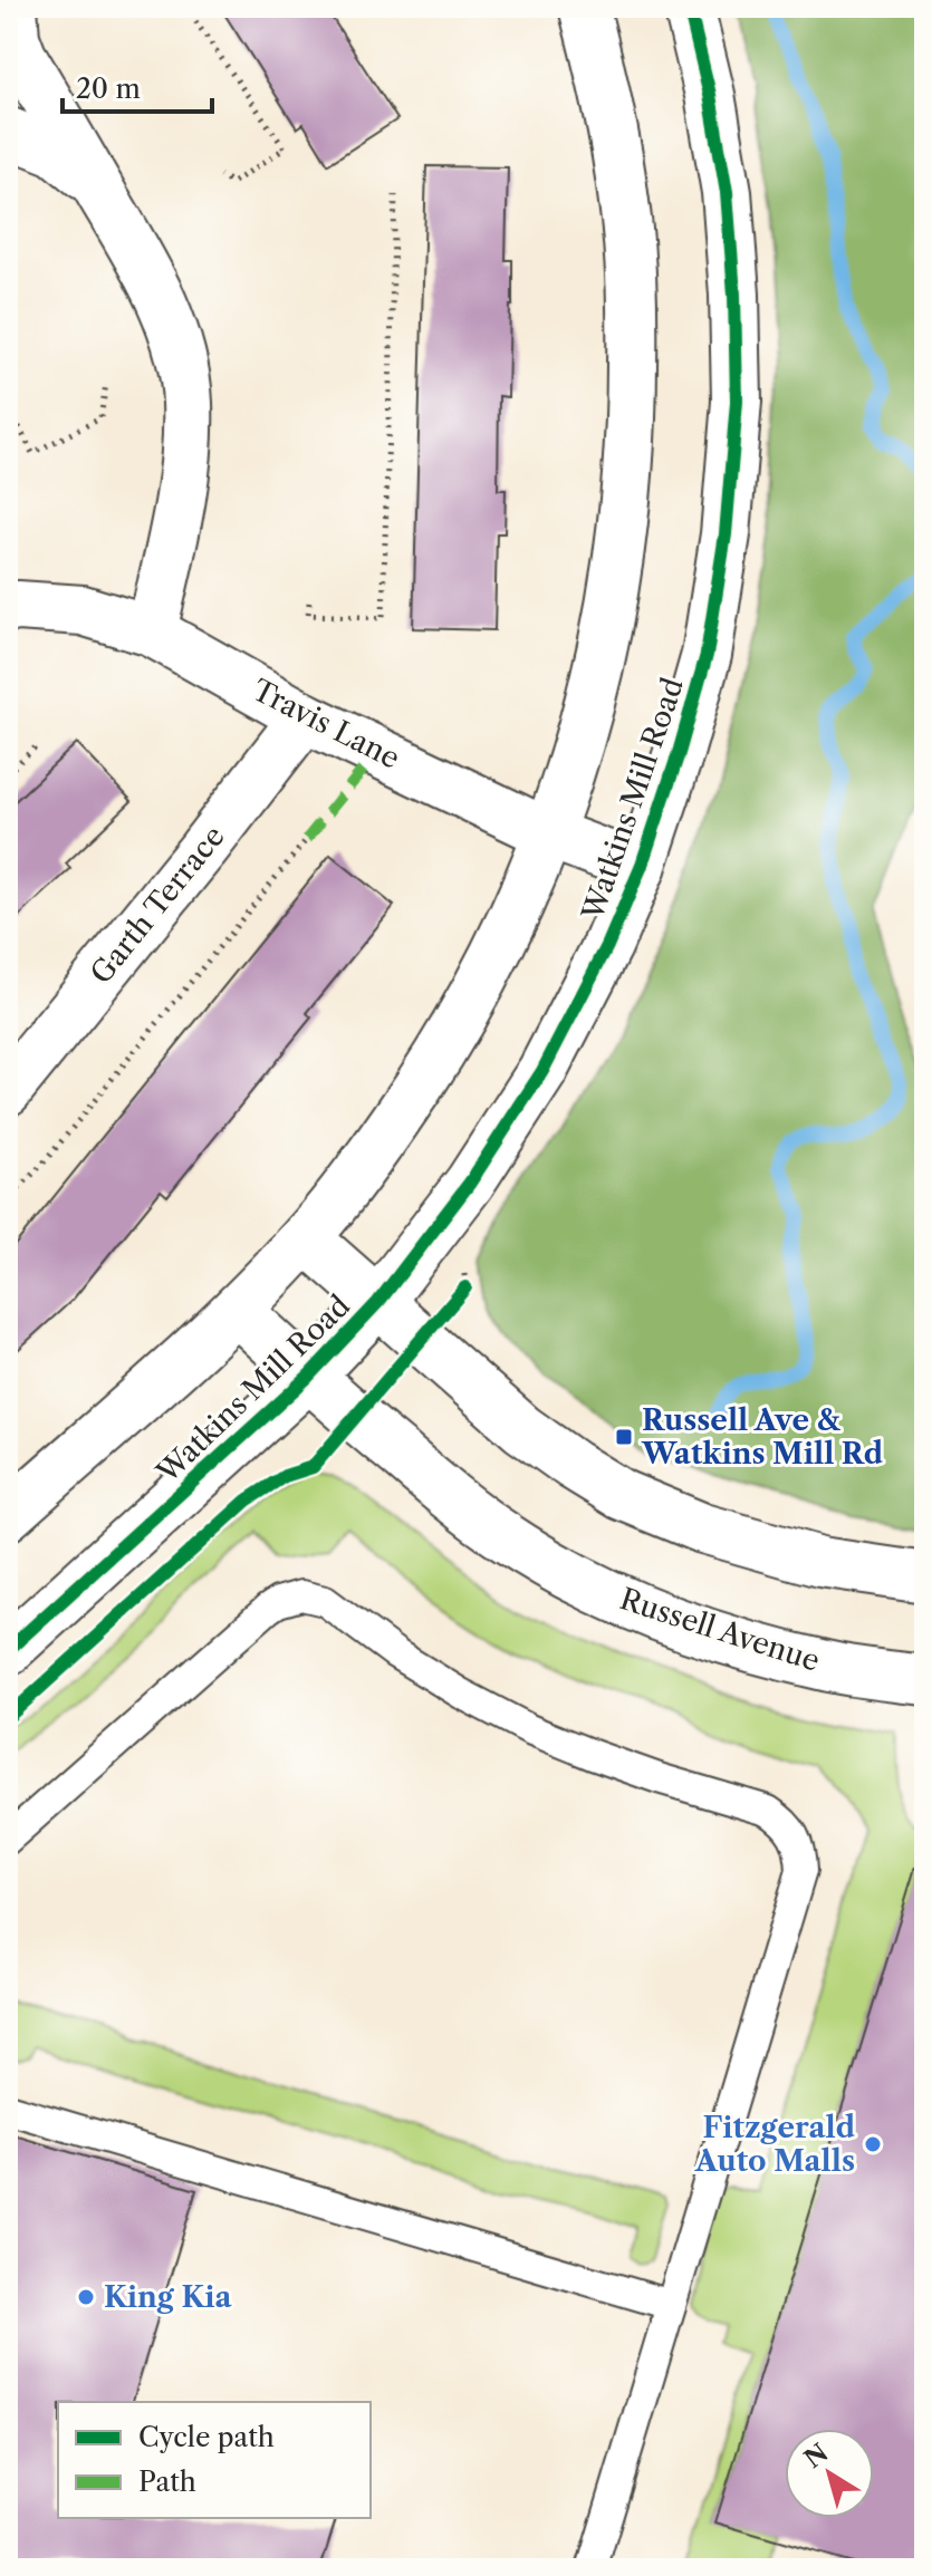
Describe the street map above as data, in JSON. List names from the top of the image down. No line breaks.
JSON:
{"streets":{"street":["Travis Lane","Watkins Mill Road","Garth Terrace","Russell Avenue"]},"crossings":[["Travis Lane","Watkins Mill Road"],["Travis Lane","Garth Terrace"],["Watkins Mill Road","Russell Avenue"]],"places":{"transit":["Russell Ave & Watkins Mill Rd"],"other":["Fitzgerald Auto Malls","King Kia"]},"legend":["Cycle path","Path"],"scale_bar":"20 m","north":"top left"}
